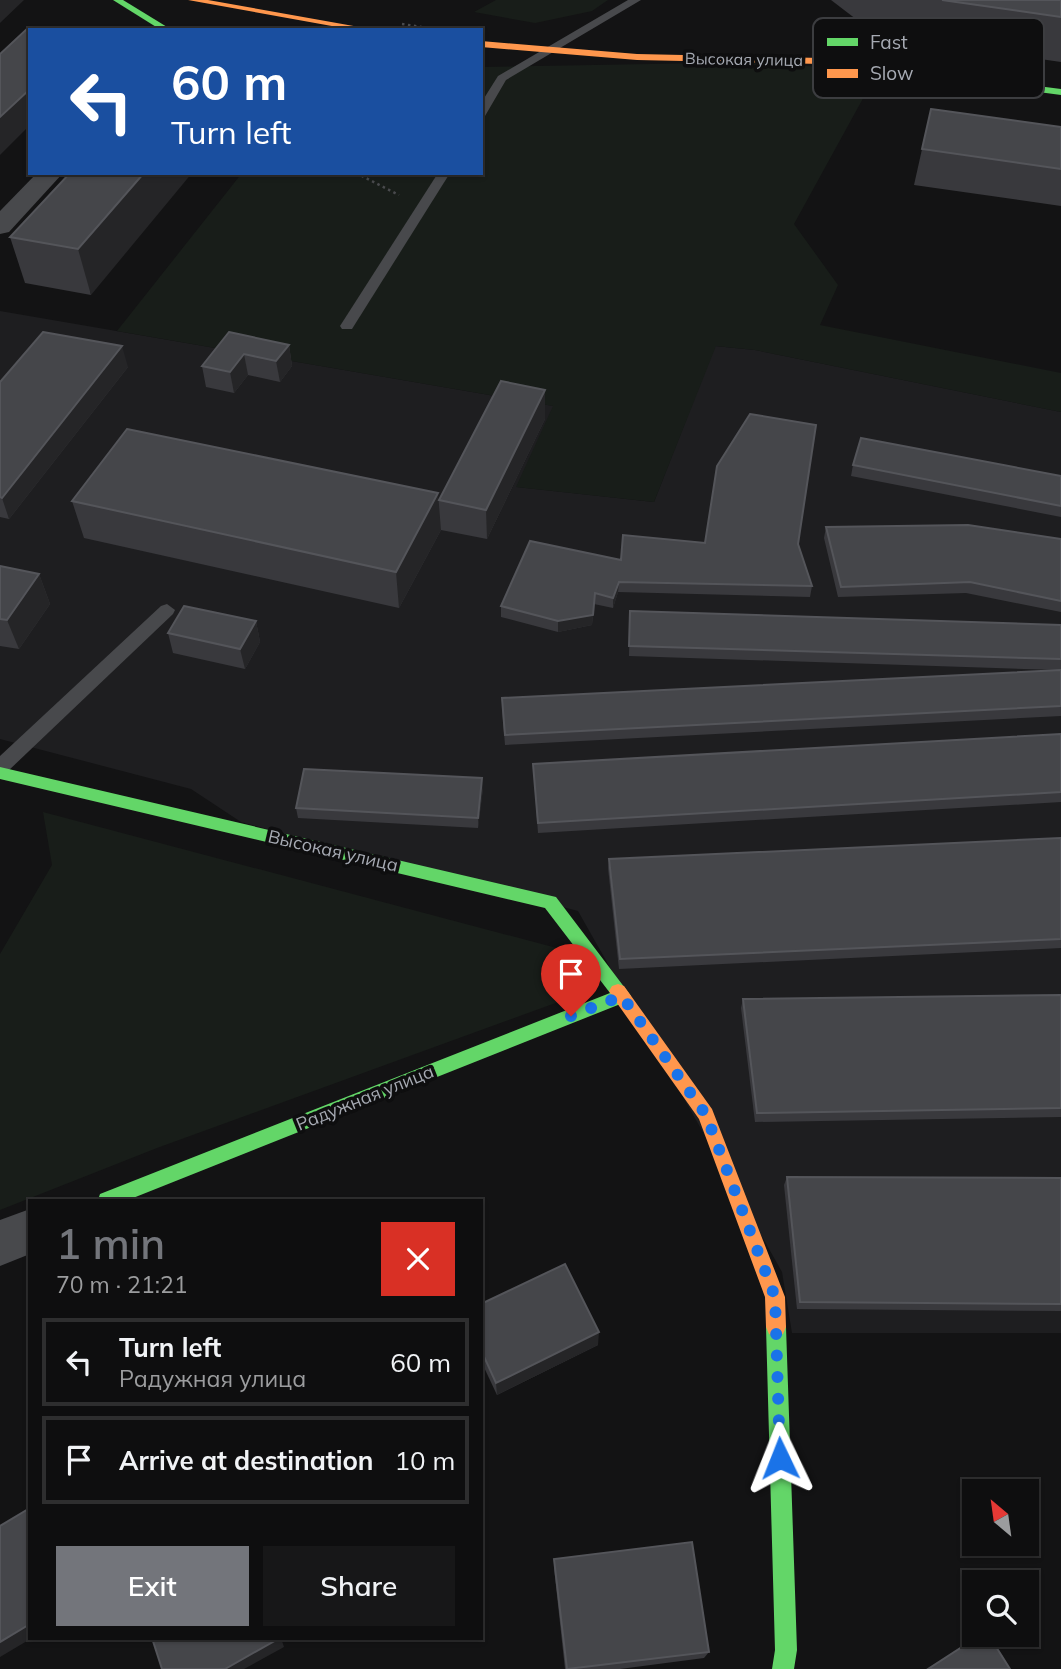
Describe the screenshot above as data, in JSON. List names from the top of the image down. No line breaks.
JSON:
{"streets":{"street":["Высокая улица","Радужная улица"]},"crossings":[["Высокая улица","Радужная улица"]],"legend":["Fast","Slow"],"north":"top left","page":{"turn":["60 m","Turn left"],"heading":["1 min","70 m · 21:21"],"list":[{"name":"Turn left","note":"Радужная улица","value":"60 m"},{"name":"Arrive at destination","value":"10 m"}],"buttons":["Exit","Share"]}}
